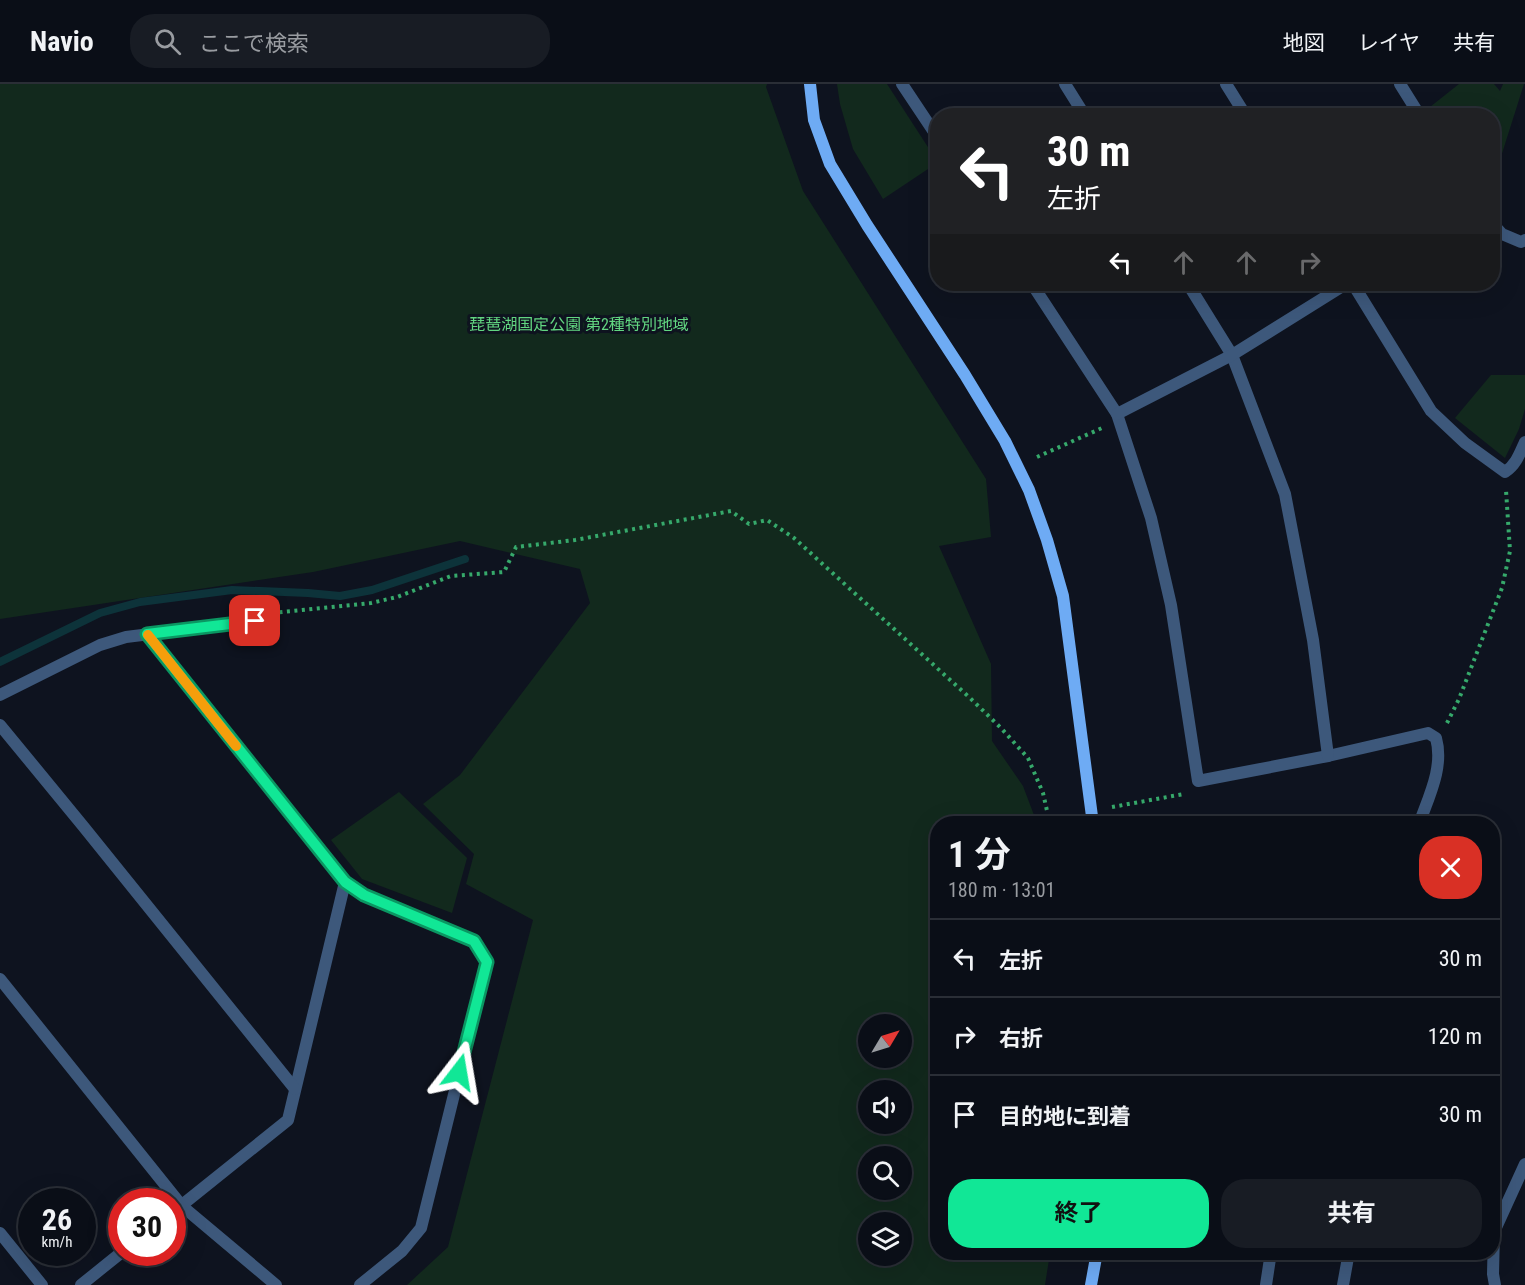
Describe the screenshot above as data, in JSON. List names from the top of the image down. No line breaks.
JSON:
{"parks":["琵琶湖国定公園 第2種特別地域"],"north":"top right","page":{"header":"Navio","search":"ここで検索","nav":["地図","レイヤ","共有"],"turn":["30 m","左折"],"heading":["1 分","180 m · 13:01"],"list":[{"name":"左折","value":"30 m"},{"name":"右折","value":"120 m"},{"name":"目的地に到着","value":"30 m"}],"buttons":["終了","共有"],"speed":"26 km/h","limit":"30"}}
